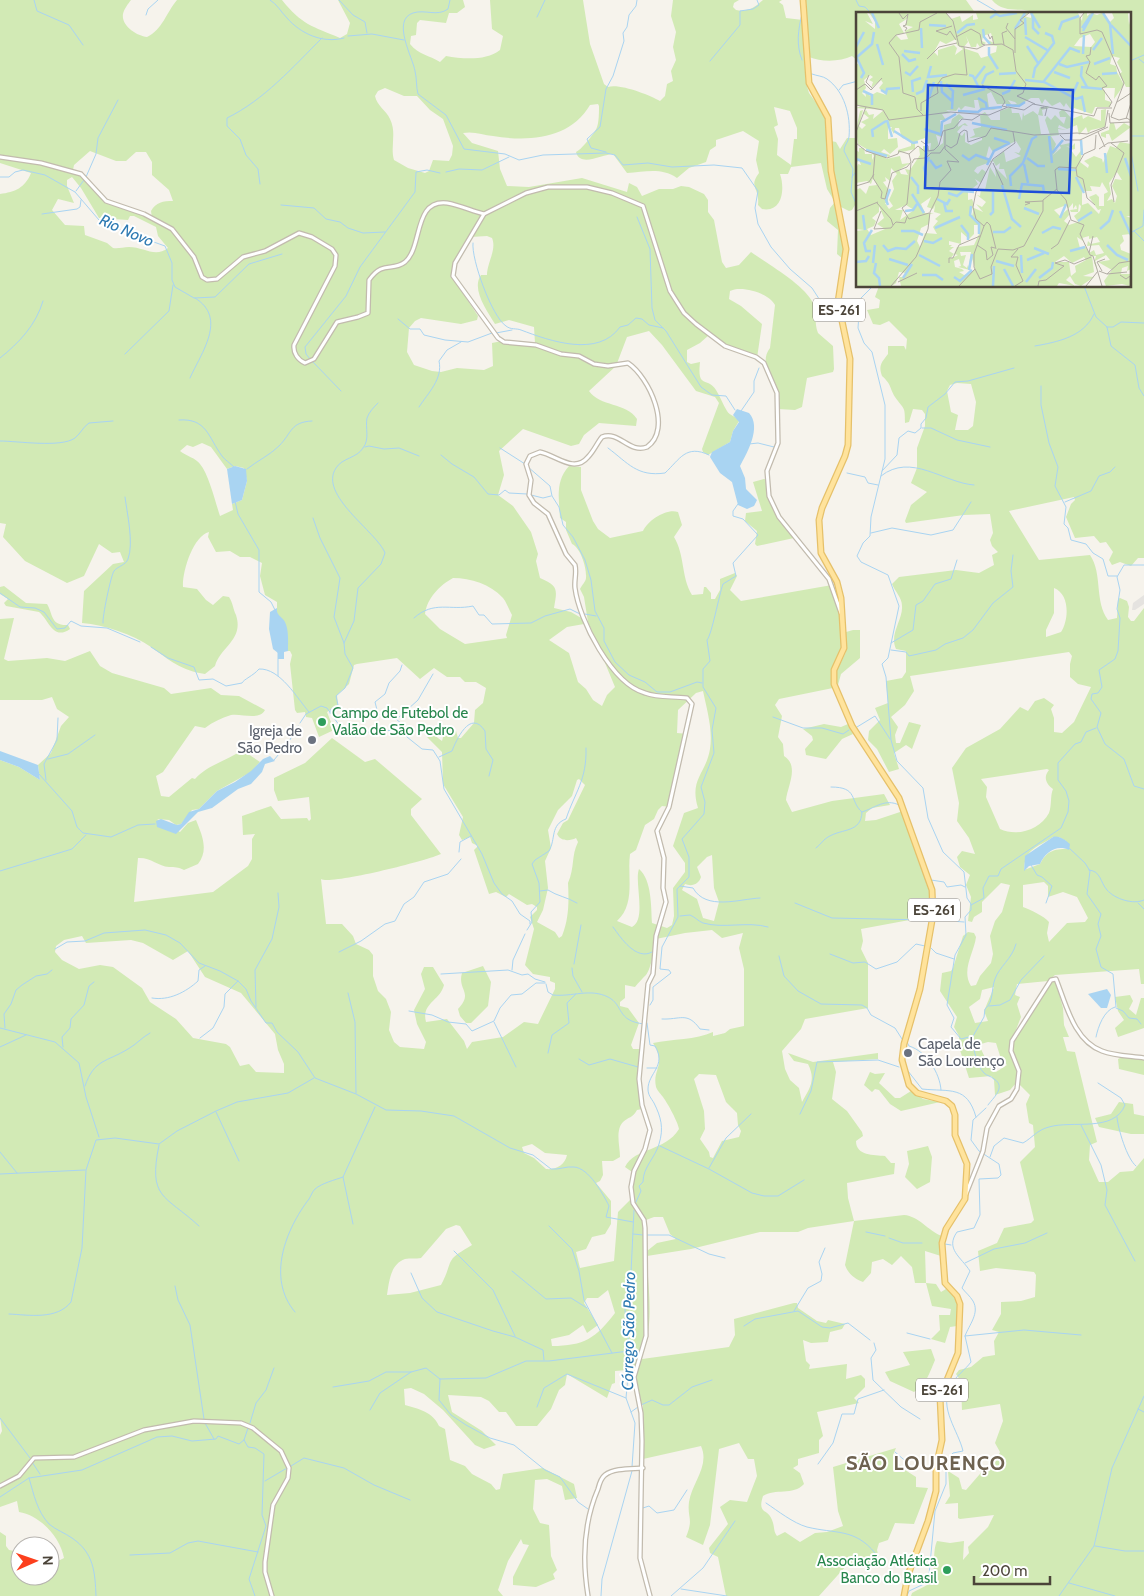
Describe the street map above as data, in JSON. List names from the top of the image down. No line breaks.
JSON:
{"streets":{"main road":["ES-261"]},"districts":["SÃO LOURENÇO"],"water":["Rio Novo","Córrego São Pedro"],"places":["Campo de Futebol de Valão de São Pedro","Igreja de São Pedro","Capela de São Lourenço","Associação Atlética Banco do Brasil"],"scale_bar":"200 m","north":"right"}
